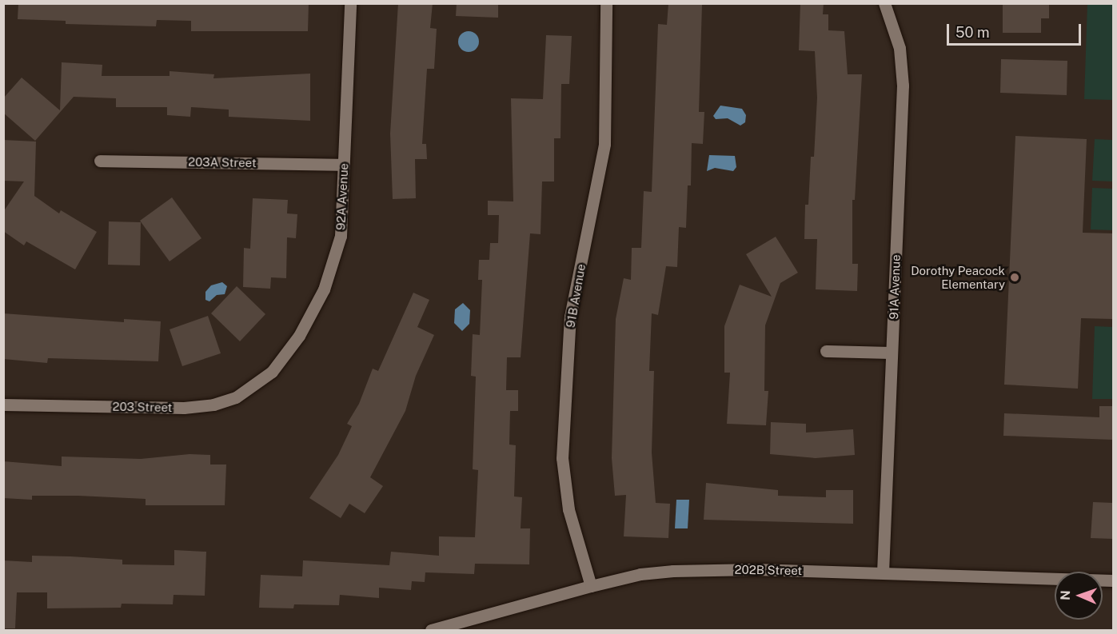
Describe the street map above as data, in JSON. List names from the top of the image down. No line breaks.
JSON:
{"streets":{"street":["203A Street","92A Avenue","91A Avenue","91B Avenue","203 Street","202B Street"]},"crossings":[["203A Street","92A Avenue"],["92A Avenue","203 Street"],["91A Avenue","202B Street"],["91B Avenue","202B Street"]],"places":["Dorothy Peacock Elementary"],"scale_bar":"50 m","north":"left"}
